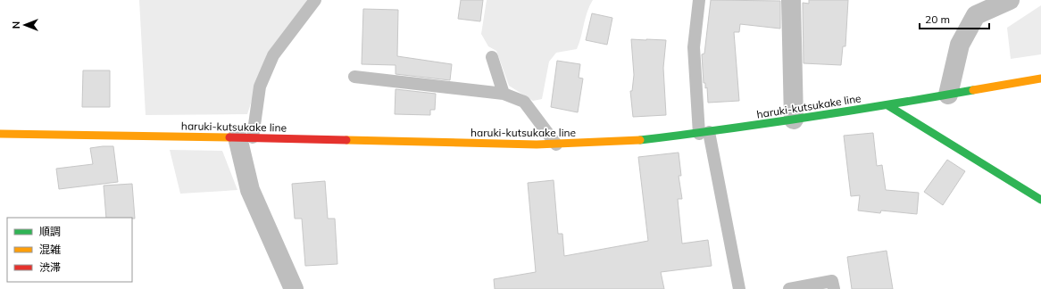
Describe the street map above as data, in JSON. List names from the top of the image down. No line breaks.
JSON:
{"streets":{"main road":["haruki-kutsukake line"]},"legend":["順調","混雑","渋滞"],"scale_bar":"20 m","north":"left"}
